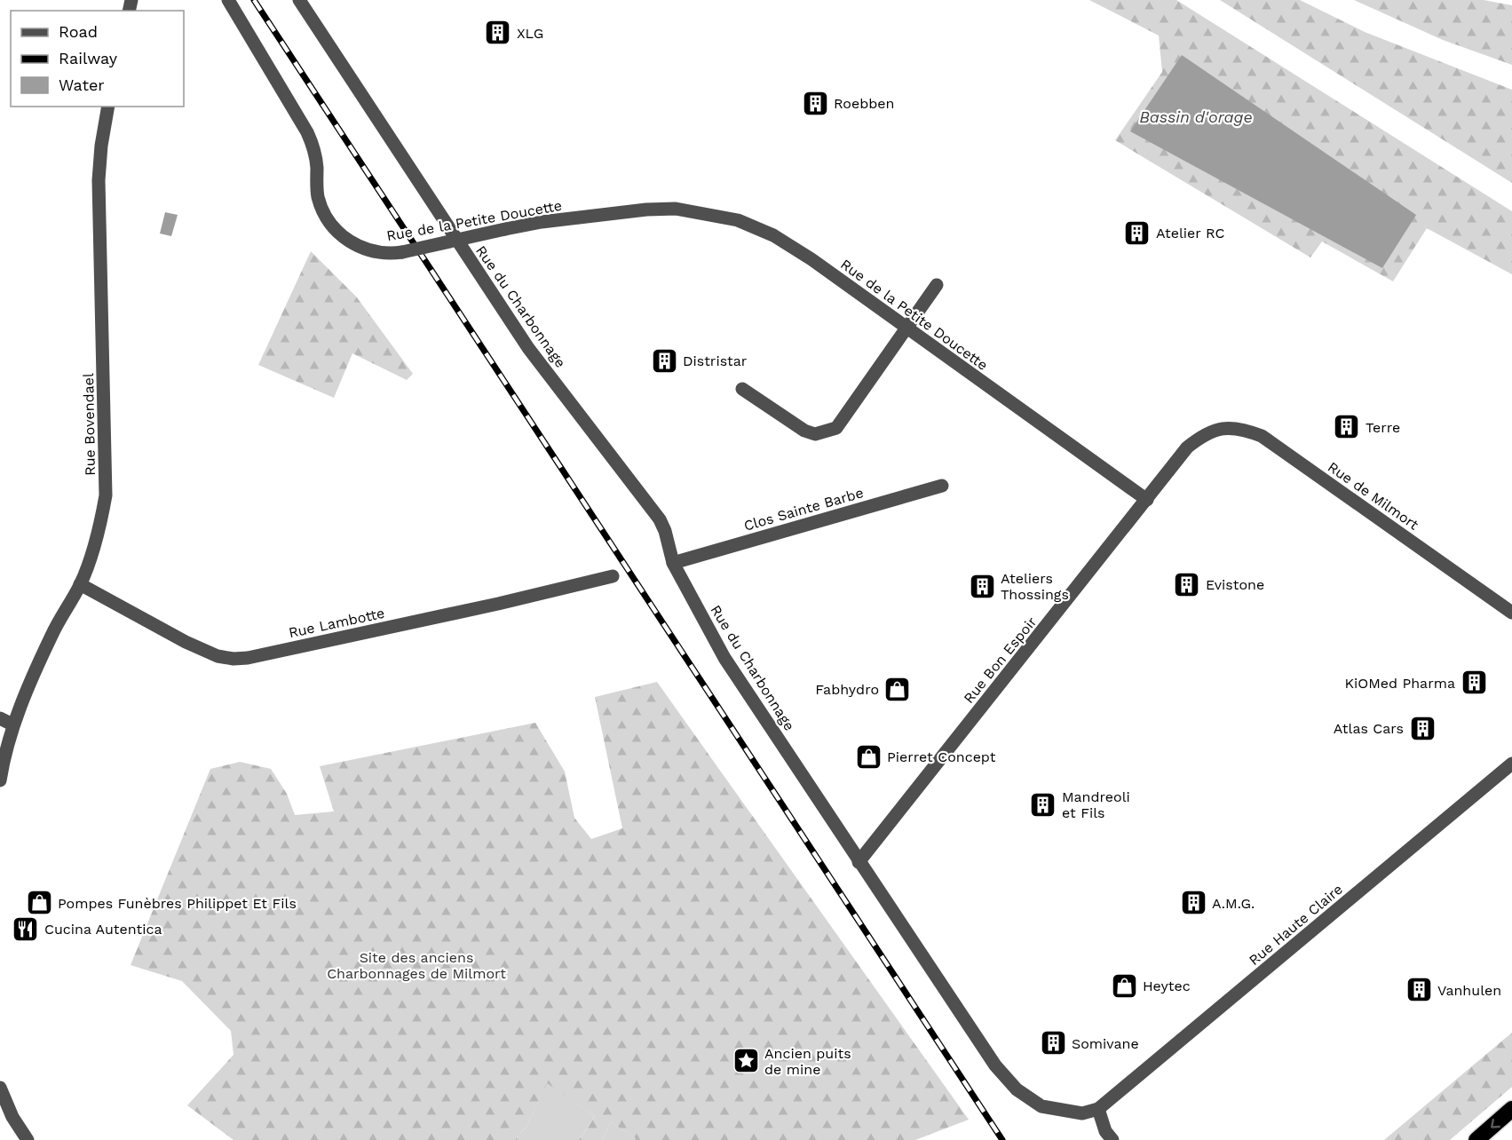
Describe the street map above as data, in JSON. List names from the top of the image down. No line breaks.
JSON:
{"streets":{"street":["Rue de la Petite Doucette","Rue du Charbonnage","Rue Bovendael","Rue de Milmort","Clos Sainte Barbe","Rue Lambotte","Rue Bon Espoir","Rue Haute Claire"]},"crossings":[["Rue de la Petite Doucette","Rue Bon Espoir"],["Rue du Charbonnage","Clos Sainte Barbe"],["Rue du Charbonnage","Rue Bon Espoir"],["Rue du Charbonnage","Rue Haute Claire"],["Rue Bovendael","Rue Lambotte"],["Rue de Milmort","Rue Bon Espoir"]],"water":["Bassin d'orage"],"parks":["Site des anciens Charbonnages de Milmort"],"places":{"building":["XLG","Roebben","Atelier RC","Distristar","Terre","Evistone","Ateliers Thossings","KiOMed Pharma","Atlas Cars","Mandreoli et Fils","A.M.G.","Vanhulen","Somivane"],"shop":["Fabhydro","Pierret Concept","Pompes Funèbres Philippet Et Fils","Heytec"],"restaurant":["Cucina Autentica"],"place":["Ancien puits de mine"]},"legend":["Road","Railway","Water"]}
